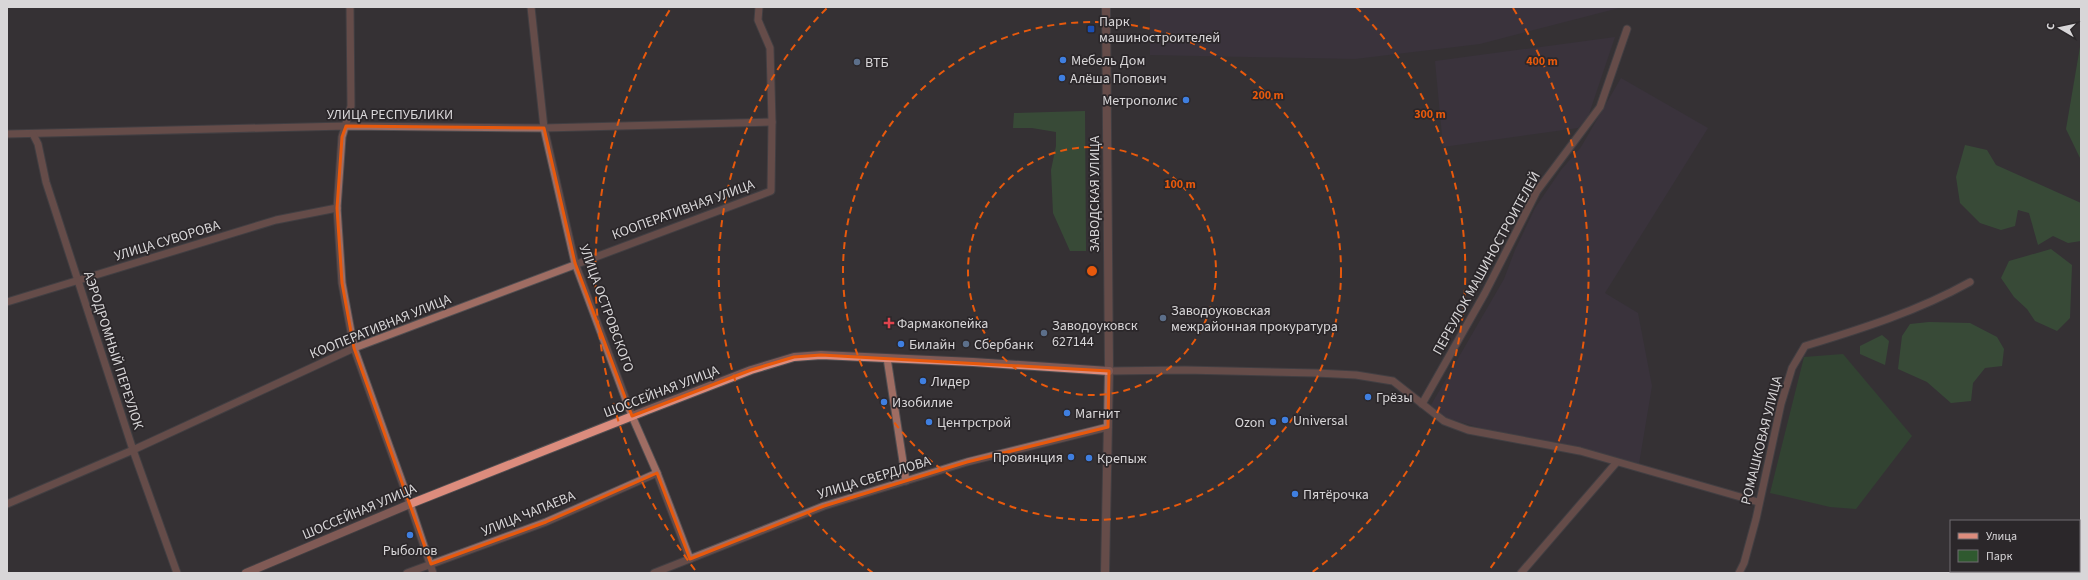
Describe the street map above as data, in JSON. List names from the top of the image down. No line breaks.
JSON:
{"streets":{"main road":["ШОССЕЙНАЯ УЛИЦА"],"street":["УЛИЦА РЕСПУБЛИКИ","ЗАВОДСКАЯ УЛИЦА","КООПЕРАТИВНАЯ УЛИЦА","УЛИЦА СУВОРОВА","ПЕРЕУЛОК МАШИНОСТРОИТЕЛЕЙ","УЛИЦА ОСТРОВСКОГО","АЭРОДРОМНЫЙ ПЕРЕУЛОК","РОМАШКОВАЯ УЛИЦА","УЛИЦА СВЕРДЛОВА","УЛИЦА ЧАПАЕВА"]},"crossings":[["УЛИЦА РЕСПУБЛИКИ","КООПЕРАТИВНАЯ УЛИЦА"],["УЛИЦА РЕСПУБЛИКИ","УЛИЦА ОСТРОВСКОГО"],["УЛИЦА РЕСПУБЛИКИ","АЭРОДРОМНЫЙ ПЕРЕУЛОК"],["ЗАВОДСКАЯ УЛИЦА","ШОССЕЙНАЯ УЛИЦА"],["ЗАВОДСКАЯ УЛИЦА","УЛИЦА СВЕРДЛОВА"],["КООПЕРАТИВНАЯ УЛИЦА","УЛИЦА ОСТРОВСКОГО"],["КООПЕРАТИВНАЯ УЛИЦА","АЭРОДРОМНЫЙ ПЕРЕУЛОК"],["УЛИЦА СУВОРОВА","АЭРОДРОМНЫЙ ПЕРЕУЛОК"],["УЛИЦА ОСТРОВСКОГО","ШОССЕЙНАЯ УЛИЦА"],["УЛИЦА ОСТРОВСКОГО","УЛИЦА СВЕРДЛОВА"],["УЛИЦА ОСТРОВСКОГО","УЛИЦА ЧАПАЕВА"]],"places":{"transit":["Парк машиностроителей"],"other":["Мебель Дом","ВТБ","Алёша Попович","Метрополис","Заводоуковская межрайонная прокуратура","Заводоуковск 627144","Билайн","Сбербанк","Лидер","Грёзы","Изобилие","Магнит","Universal","Центрстрой","Ozon","Провинция","Крепыж","Пятёрочка","Рыболов"],"health":["Фармакопейка"]},"legend":["Улица","Парк"],"north":"left","rings":["400 m","200 m","300 m","100 m"]}
